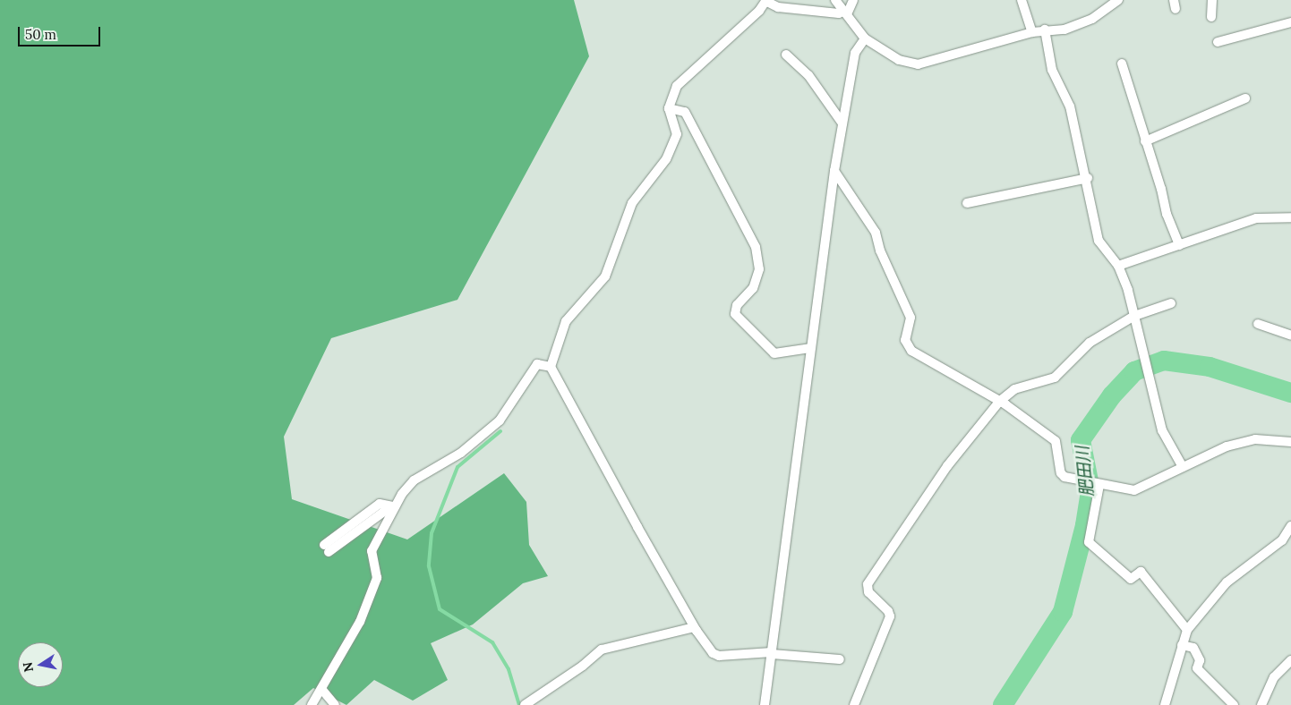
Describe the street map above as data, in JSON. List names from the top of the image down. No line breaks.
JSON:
{"water":["肥田川"],"scale_bar":"50 m","north":"left"}
